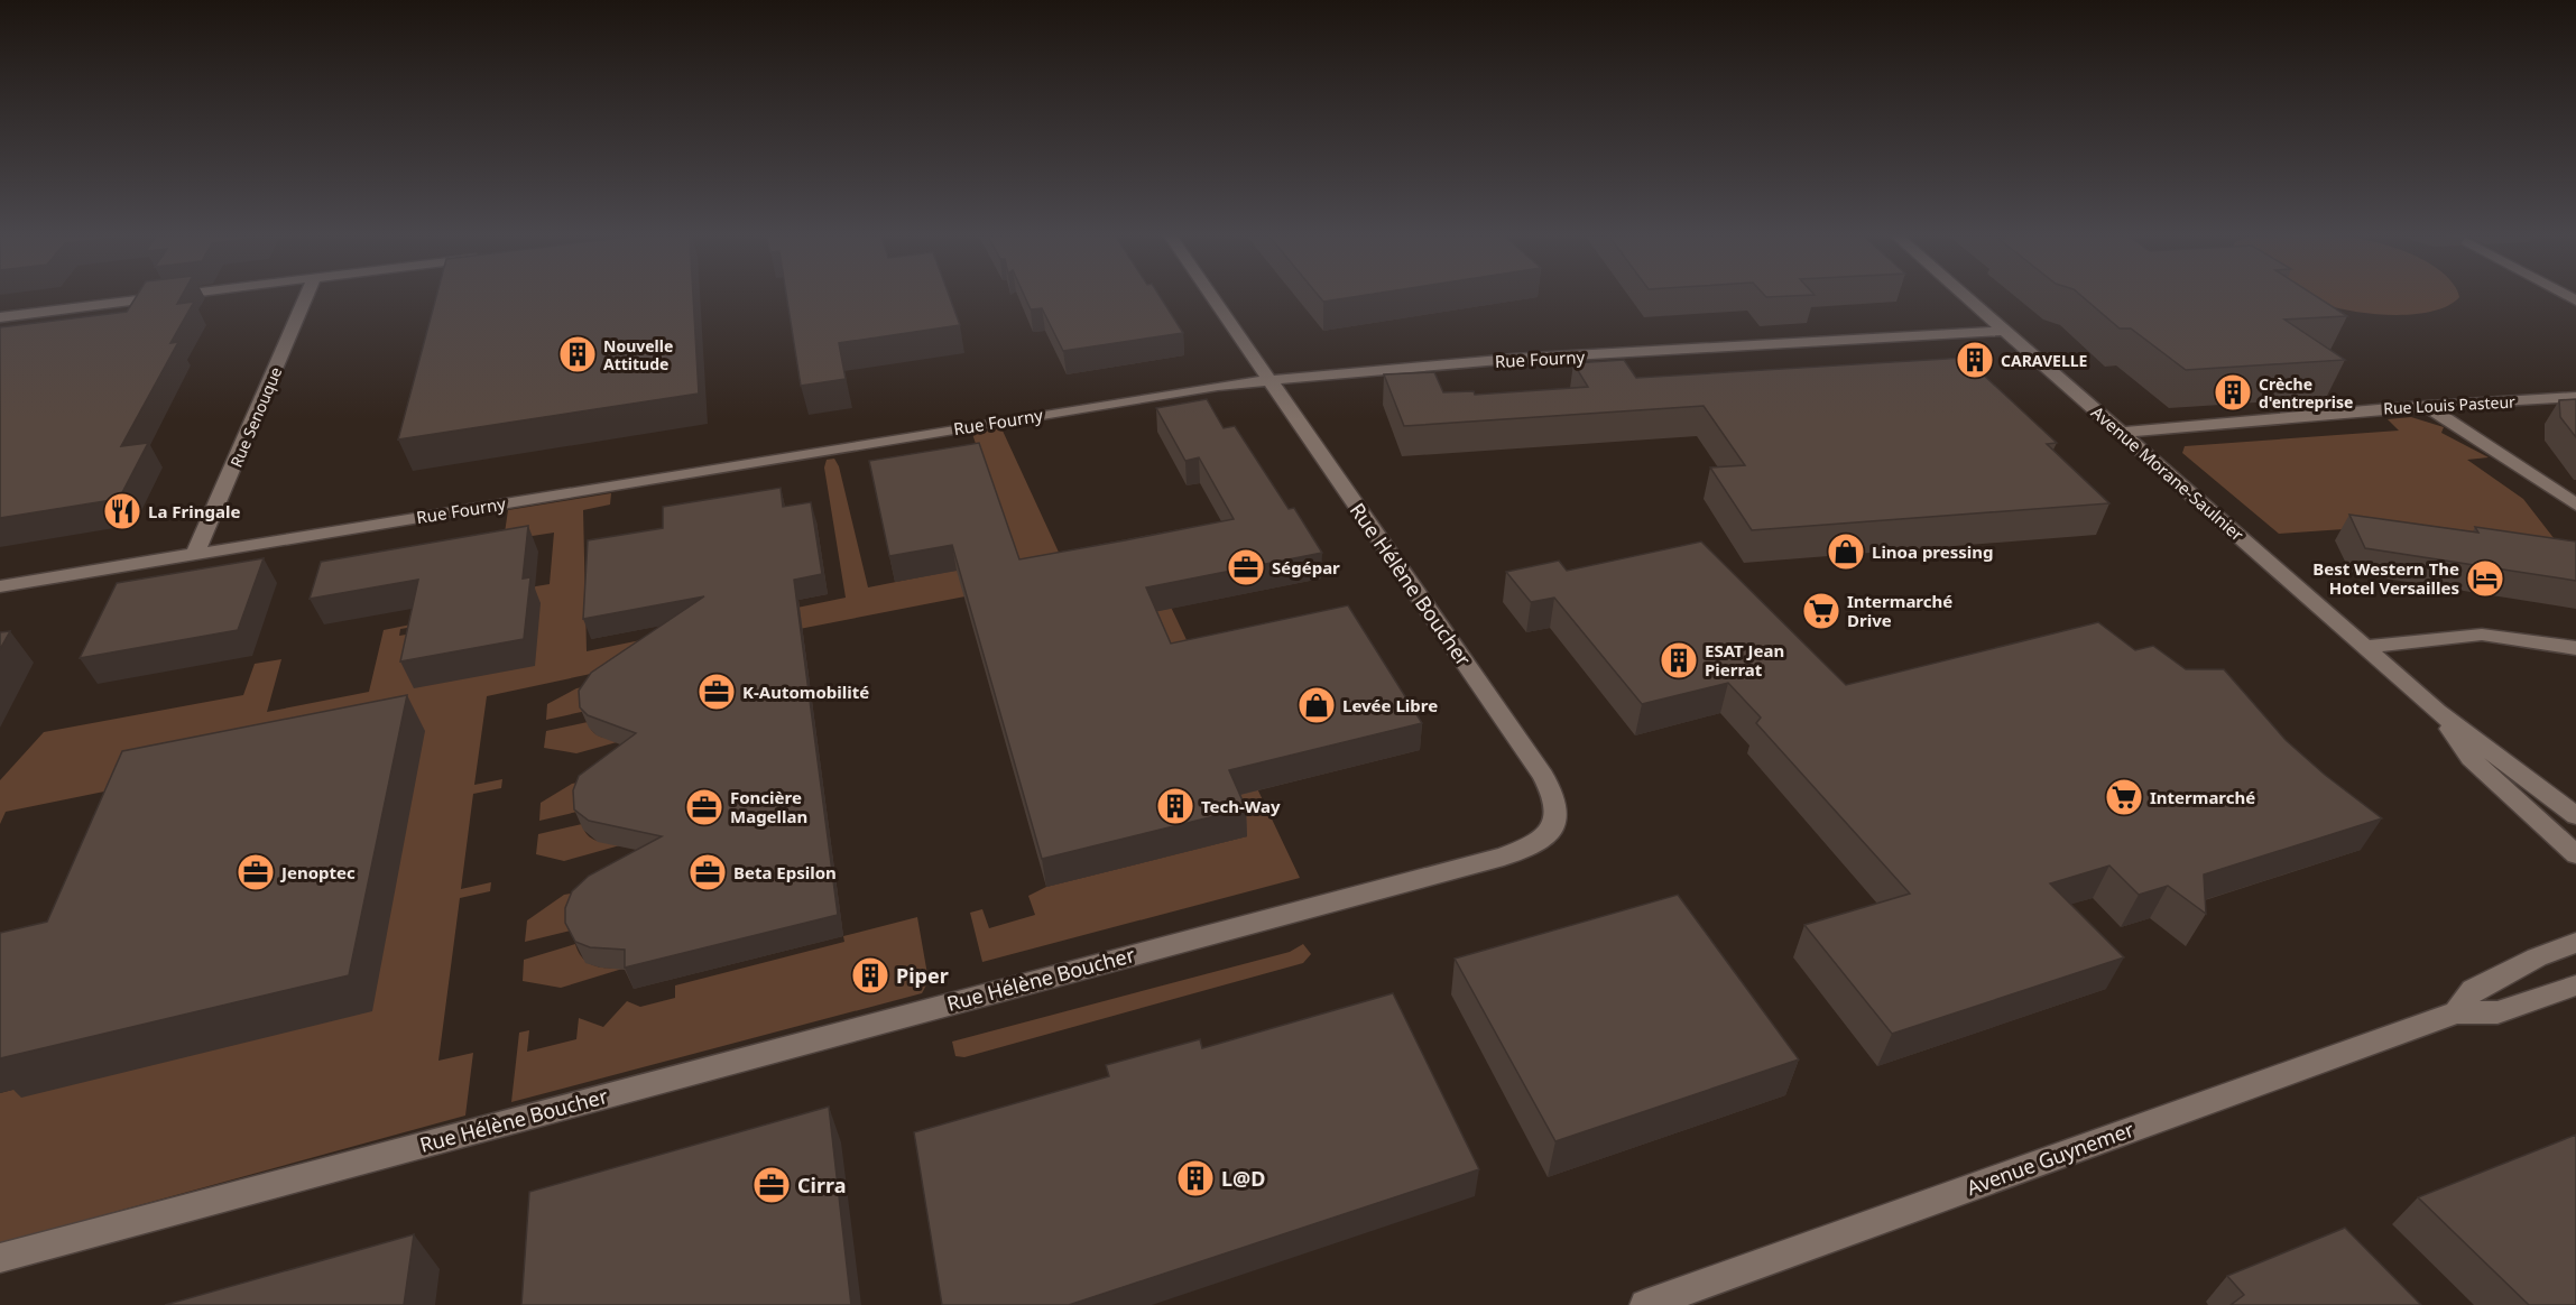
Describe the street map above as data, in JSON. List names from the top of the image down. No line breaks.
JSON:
{"streets":{"street":["Rue Fourny","Rue Louis Pasteur","Rue Senouque","Avenue Morane-Saulnier","Rue Hélène Boucher","Avenue Guynemer"]},"crossings":[["Rue Fourny","Rue Senouque"],["Rue Fourny","Avenue Morane-Saulnier"],["Rue Fourny","Rue Hélène Boucher"],["Rue Louis Pasteur","Avenue Morane-Saulnier"]],"places":{"building":["Nouvelle Attitude","CARAVELLE","Crèche d'entreprise","ESAT Jean Pierrat","Tech-Way","Piper","L@D"],"restaurant":["La Fringale"],"shop":["Linoa pressing","Levée Libre"],"office":["Ségépar","K-Automobilité","Foncière Magellan","Jenoptec","Beta Epsilon","Cirra"],"hotel":["Best Western The Hotel Versailles"],"supermarket":["Intermarché Drive","Intermarché"]}}
